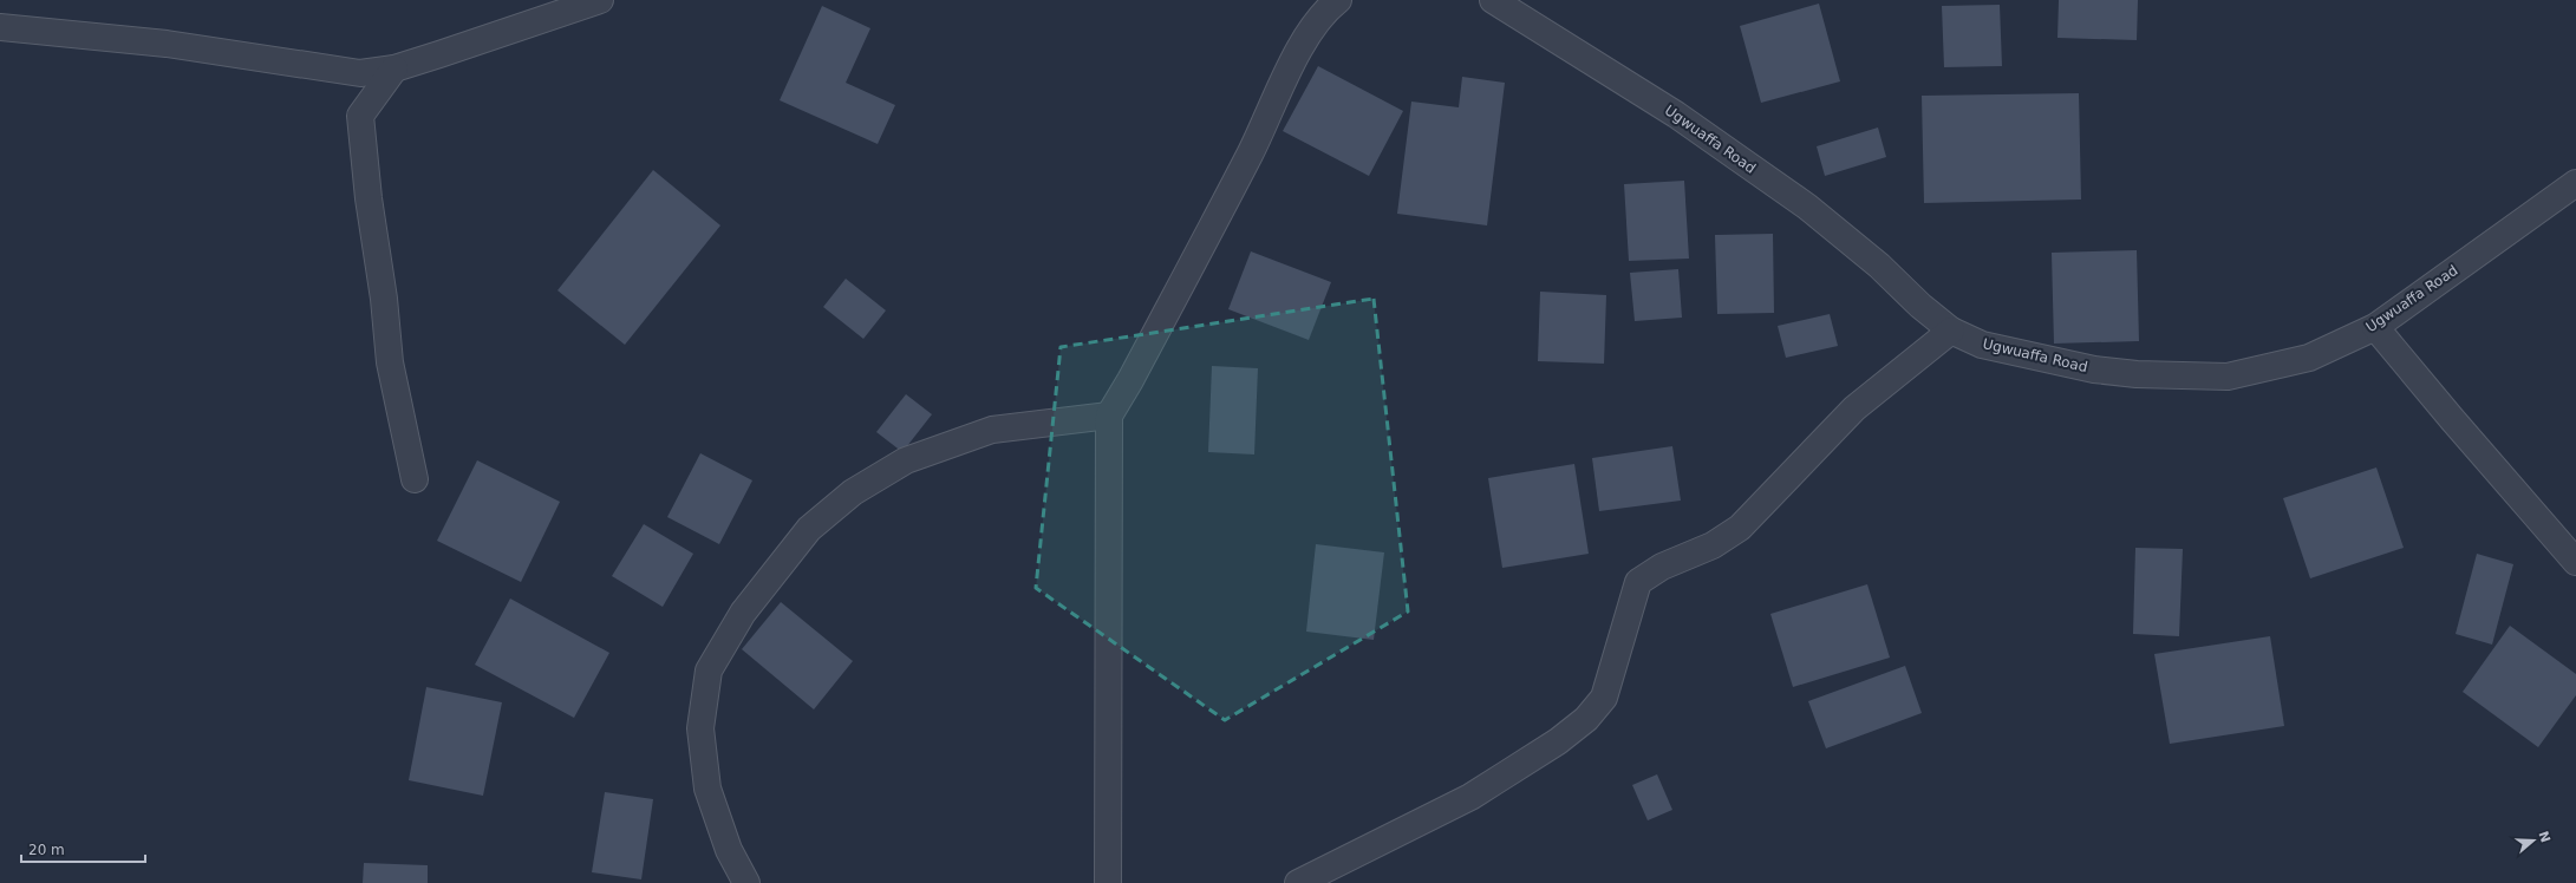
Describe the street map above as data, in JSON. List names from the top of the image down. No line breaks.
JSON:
{"streets":{"street":["Ugwuaffa Road"]},"scale_bar":"20 m","north":"right"}
